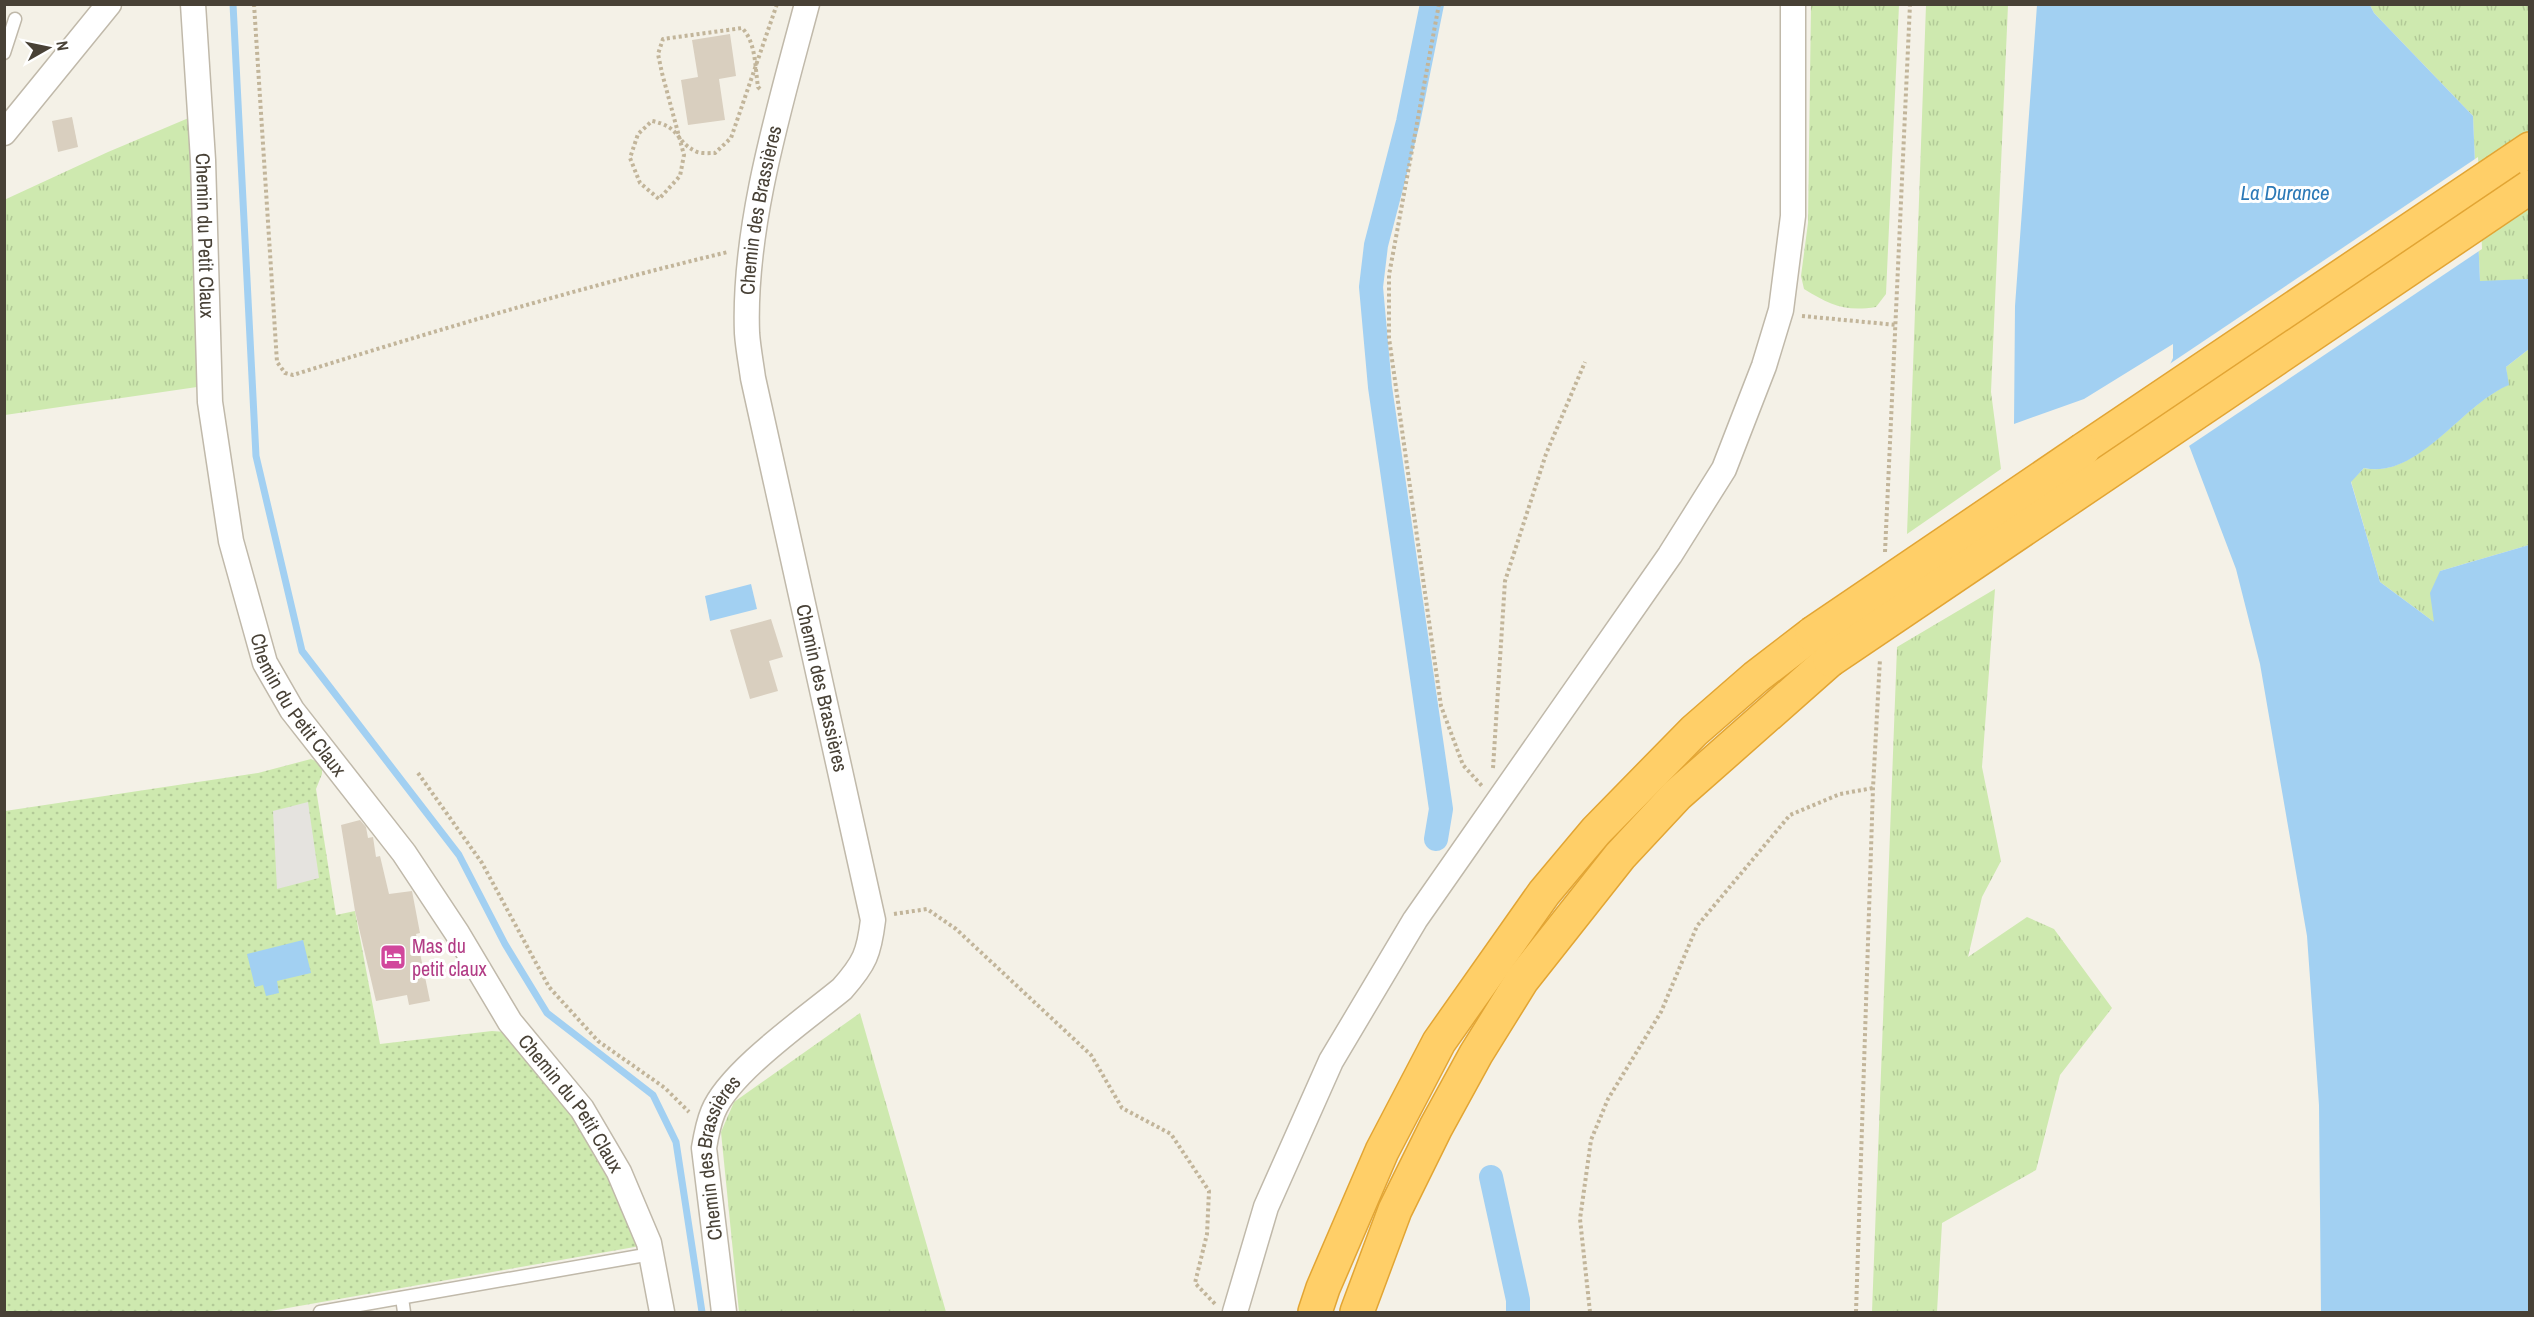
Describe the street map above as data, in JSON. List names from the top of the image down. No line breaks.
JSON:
{"streets":{"street":["Chemin des Brassières","Chemin du Petit Claux"]},"water":["La Durance"],"places":{"hotel":["Mas du petit claux"]},"north":"right"}
